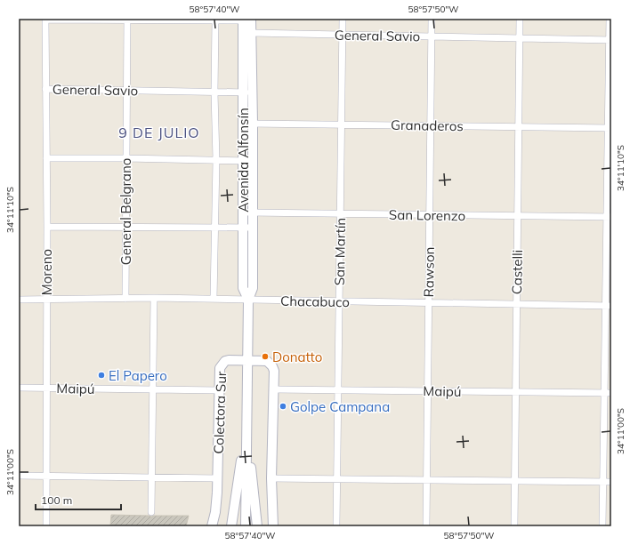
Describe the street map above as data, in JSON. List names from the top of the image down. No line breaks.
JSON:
{"streets":{"main road":["Avenida Alfonsín","Colectora Sur"],"street":["General Savio","Granaderos","General Belgrano","San Lorenzo","San Martín","Moreno","Rawson","Castelli","Chacabuco","Maipú"]},"crossings":[["General Savio","Avenida Alfonsín"],["General Savio","General Belgrano"],["General Savio","San Martín"],["General Savio","Moreno"],["General Savio","Rawson"],["General Savio","Castelli"],["Granaderos","Avenida Alfonsín"],["Granaderos","San Martín"],["Granaderos","Rawson"],["Granaderos","Castelli"],["Avenida Alfonsín","San Lorenzo"],["Avenida Alfonsín","Chacabuco"],["Avenida Alfonsín","Colectora Sur"],["General Belgrano","Chacabuco"],["San Lorenzo","San Martín"],["San Lorenzo","Rawson"],["San Lorenzo","Castelli"],["San Martín","Chacabuco"],["San Martín","Maipú"],["Moreno","Chacabuco"],["Moreno","Maipú"],["Rawson","Chacabuco"],["Rawson","Maipú"],["Castelli","Chacabuco"],["Castelli","Maipú"],["Maipú","Colectora Sur"]],"districts":["9 DE JULIO"],"places":["Donatto","El Papero","Golpe Campana"],"scale_bar":"100 m","coordinates":["58°57'40\"W","58°57'50\"W","34°11'10\"S","34°11'00\"S"]}
